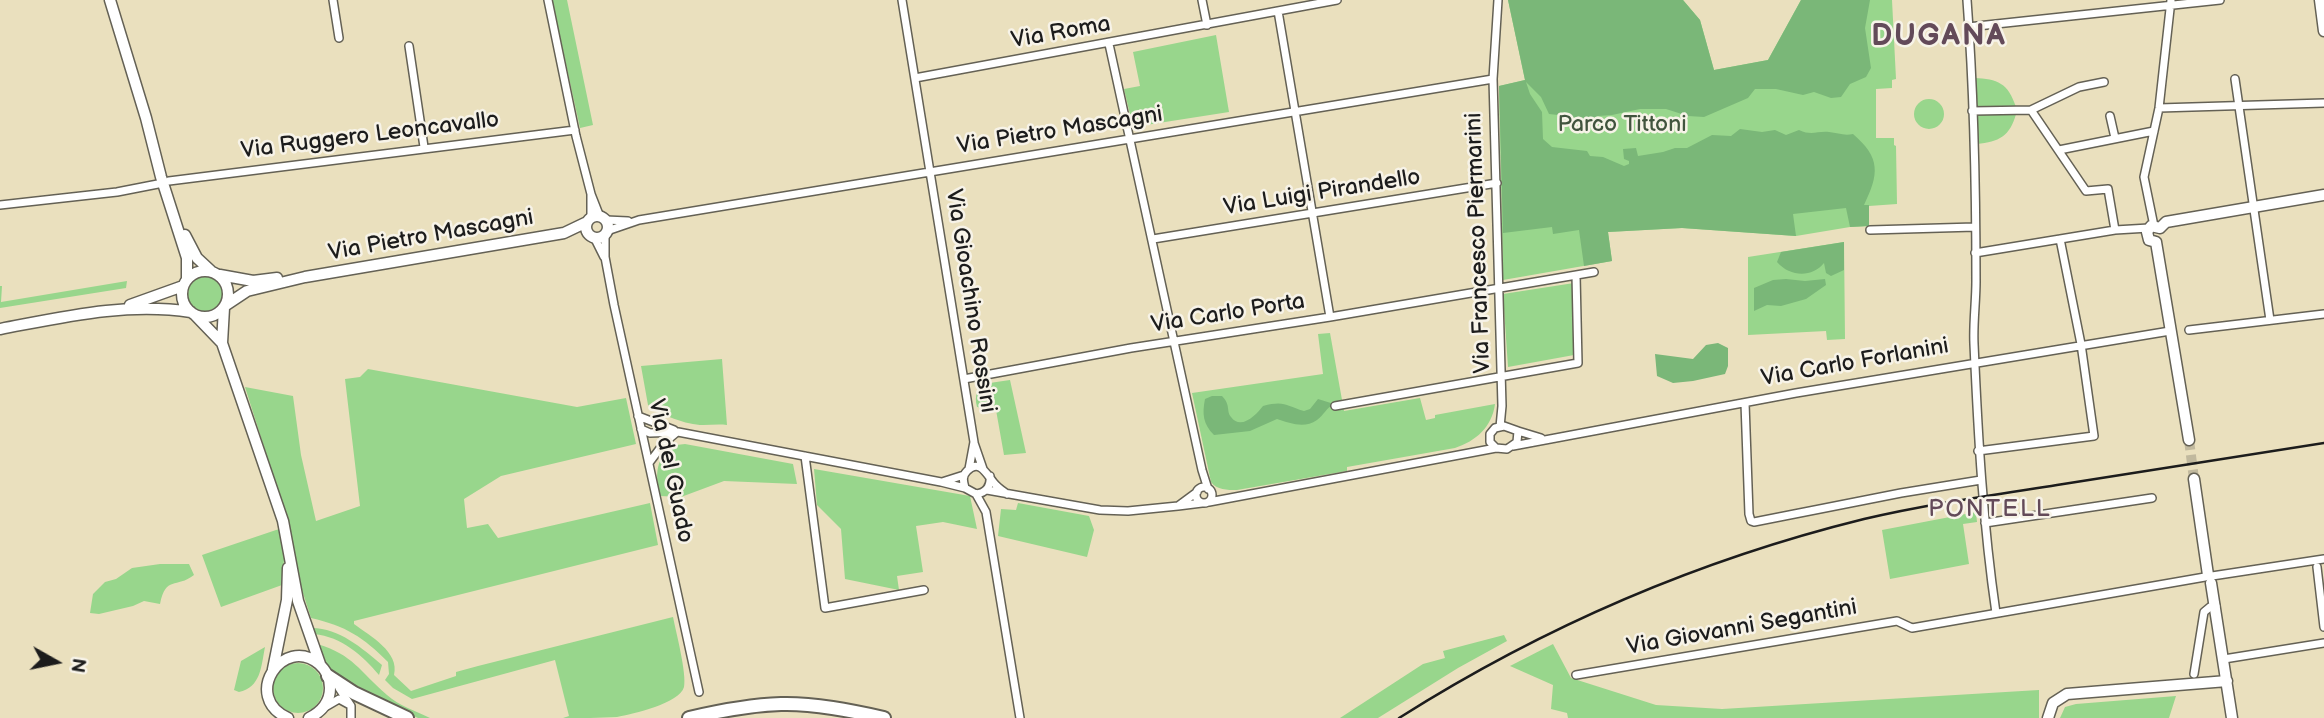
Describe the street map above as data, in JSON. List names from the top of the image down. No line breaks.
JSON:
{"streets":{"main road":["Via Pietro Mascagni"],"street":["Via Roma","Via Ruggero Leoncavallo","Via Luigi Pirandello","Via Francesco Piermarini","Via Gioachino Rossini","Via Carlo Porta","Via Carlo Forlanini","Via del Guado","Via Giovanni Segantini"]},"crossings":[["Via Roma","Via Gioachino Rossini"],["Via Pietro Mascagni","Via Francesco Piermarini"],["Via Pietro Mascagni","Via Gioachino Rossini"],["Via Pietro Mascagni","Via del Guado"],["Via Ruggero Leoncavallo","Via del Guado"],["Via Luigi Pirandello","Via Francesco Piermarini"],["Via Francesco Piermarini","Via Carlo Porta"],["Via Francesco Piermarini","Via Carlo Forlanini"],["Via Gioachino Rossini","Via Carlo Porta"]],"districts":["DUGANA","PONTELL"],"parks":["Parco Tittoni"],"north":"right"}
